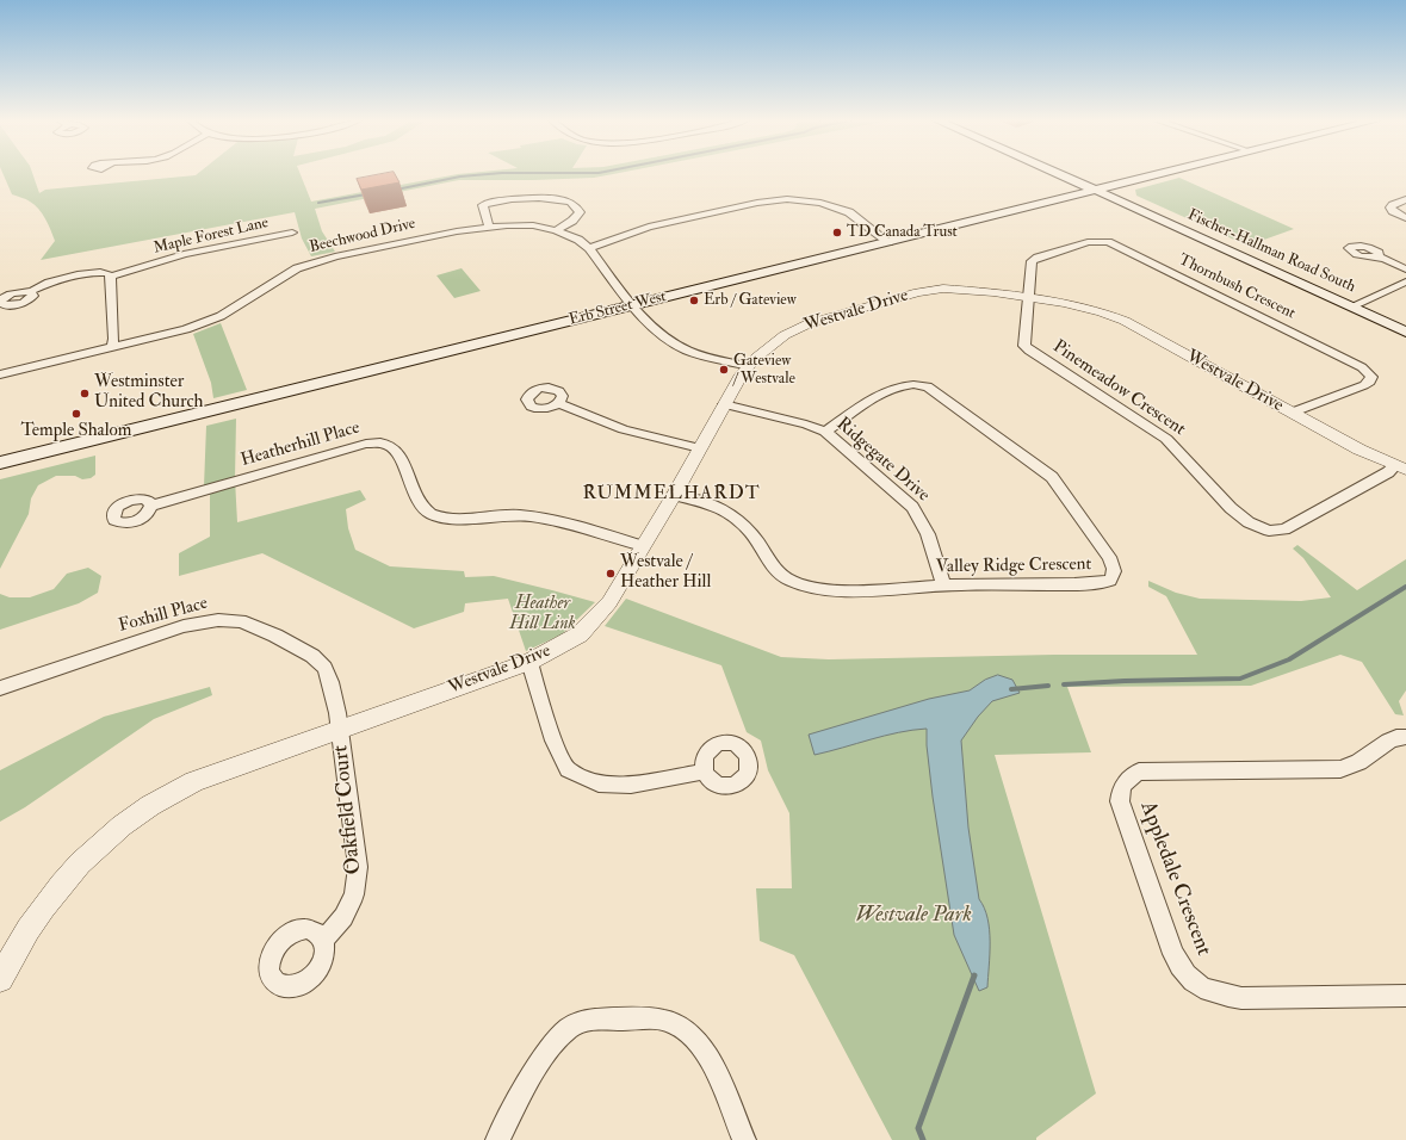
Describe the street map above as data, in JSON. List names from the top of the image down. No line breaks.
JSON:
{"streets":{"main road":["Fischer-Hallman Road South","Erb Street West"],"street":["Maple Forest Lane","Beechwood Drive","Thornbush Crescent","Westvale Drive","Pinemeadow Crescent","Heatherhill Place","Ridgegate Drive","Valley Ridge Crescent","Foxhill Place","Oakfield Court","Appledale Crescent"]},"crossings":[["Beechwood Drive","Erb Street West"],["Beechwood Drive","Westvale Drive"],["Fischer-Hallman Road South","Erb Street West"],["Thornbush Crescent","Westvale Drive"],["Thornbush Crescent","Pinemeadow Crescent"],["Westvale Drive","Pinemeadow Crescent"],["Westvale Drive","Heatherhill Place"],["Westvale Drive","Ridgegate Drive"],["Westvale Drive","Valley Ridge Crescent"],["Westvale Drive","Foxhill Place"],["Westvale Drive","Oakfield Court"],["Ridgegate Drive","Valley Ridge Crescent"],["Foxhill Place","Oakfield Court"]],"districts":["RUMMELHARDT"],"parks":["Heather Hill Link","Westvale Park"],"places":["TD Canada Trust","Erb / Gateview","Gateview / Westvale","Westminster United Church","Temple Shalom","Westvale / Heather Hill"]}
